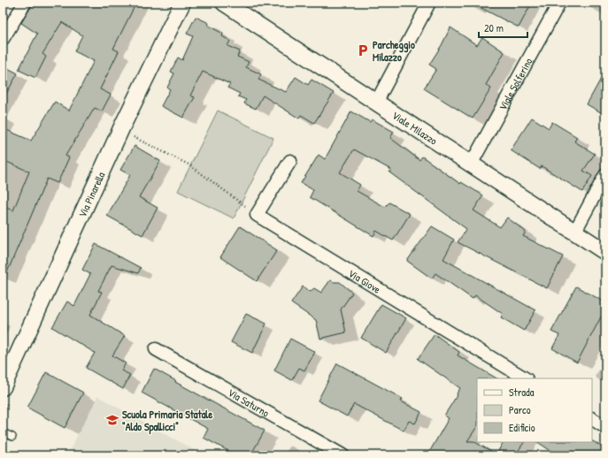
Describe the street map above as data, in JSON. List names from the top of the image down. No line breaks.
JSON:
{"streets":{"street":["Viale Solferino","Viale Milazzo","Via Pinarella","Via Giove","Via Saturno"]},"crossings":[["Viale Solferino","Viale Milazzo"]],"places":{"parking":["Parcheggio Milazzo"],"school or university":["Scuola Primaria Statale \"Aldo Spallicci\""]},"legend":["Strada","Parco","Edificio"],"scale_bar":"20 m"}
